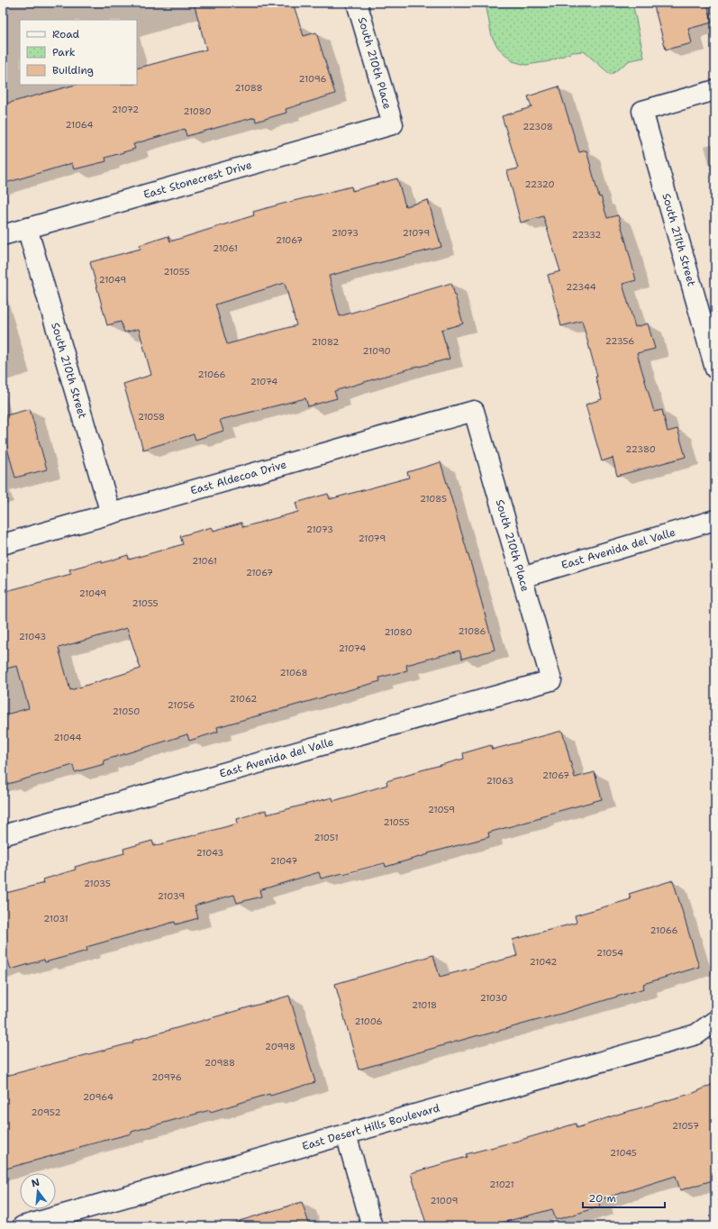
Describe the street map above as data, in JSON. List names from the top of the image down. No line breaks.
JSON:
{"streets":{"street":["South 210th Place","East Stonecrest Drive","South 211th Street","South 210th Street","East Aldecoa Drive","East Avenida del Valle","East Desert Hills Boulevard"]},"crossings":[["South 210th Place","East Stonecrest Drive"],["South 210th Place","East Aldecoa Drive"],["South 210th Place","East Avenida del Valle"],["East Stonecrest Drive","South 210th Street"],["South 210th Street","East Aldecoa Drive"]],"house_numbers":["21096","21088","21072","21080","21064","22308","22320","21073","21079","22332","21067","21061","21055","21049","22344","22356","21082","21090","21066","21074","21058","22380","21085","21073","21079","21061","21067","21049","21055","21086","21080","21043","21074","21068","21062","21056","21050","21044","21067","21063","21059","21055","21051","21043","21047","21035","21039","21031","21066","21054","21042","21030","21018","21006","20998","20988","20976","20964","20952","21057","21045","21021","21009"],"legend":["Road","Park","Building"],"scale_bar":"20 m","north":"top"}
